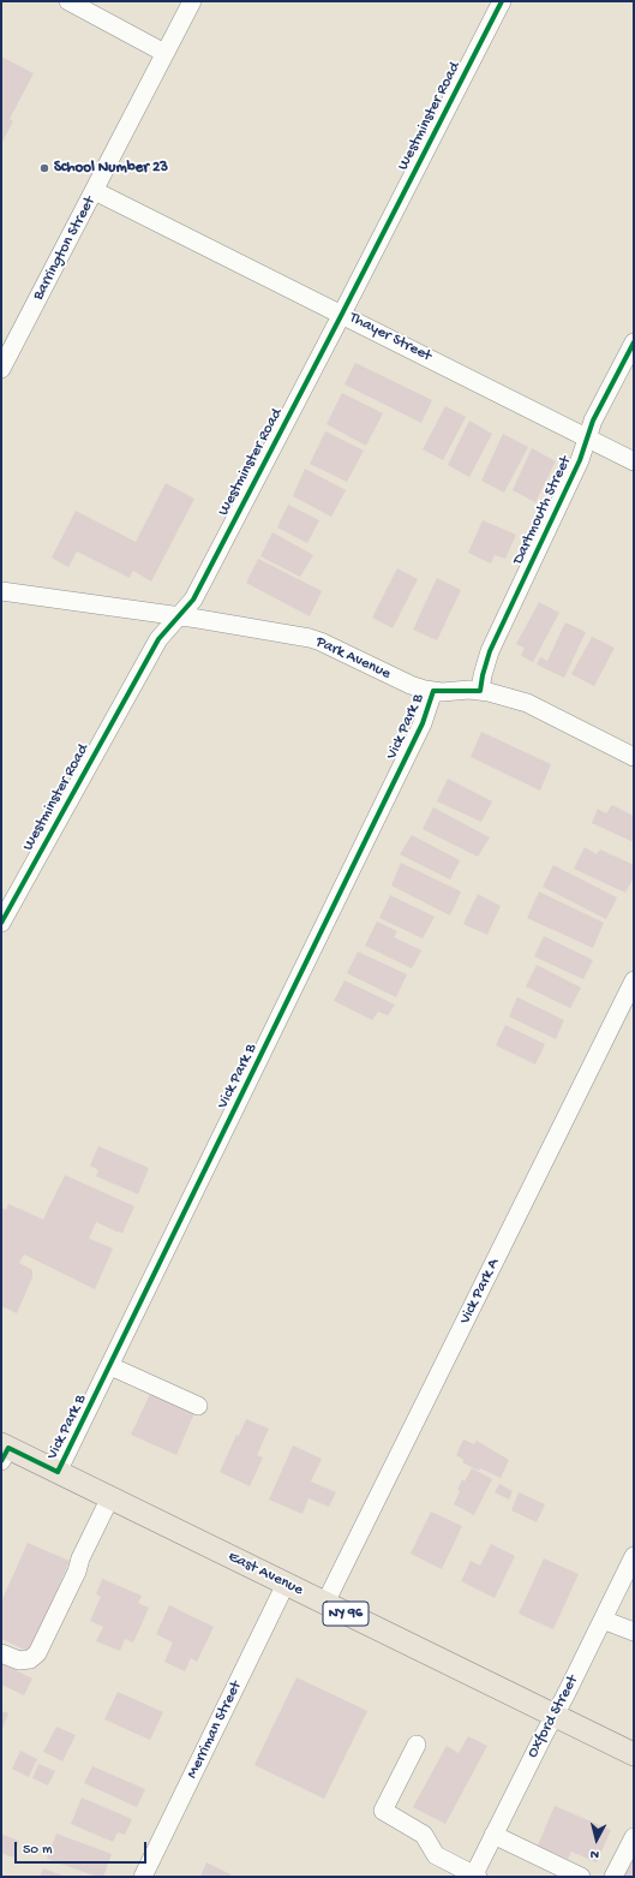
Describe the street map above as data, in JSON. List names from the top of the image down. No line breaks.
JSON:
{"streets":{"main road":["East Avenue","NY 96"],"street":["Westminster Road","Barrington Street","Thayer Street","Dartmouth Street","Park Avenue","Vick Park B","Vick Park A","Oxford Street","Merriman Street"]},"crossings":[["Westminster Road","Thayer Street"],["Westminster Road","Park Avenue"],["Barrington Street","Thayer Street"],["Thayer Street","Dartmouth Street"],["Dartmouth Street","Park Avenue"],["Park Avenue","Vick Park B"],["Vick Park B","East Avenue"],["Vick Park A","East Avenue"],["East Avenue","Oxford Street"],["East Avenue","Merriman Street"]],"places":["School Number 23"],"scale_bar":"50 m","north":"bottom"}
